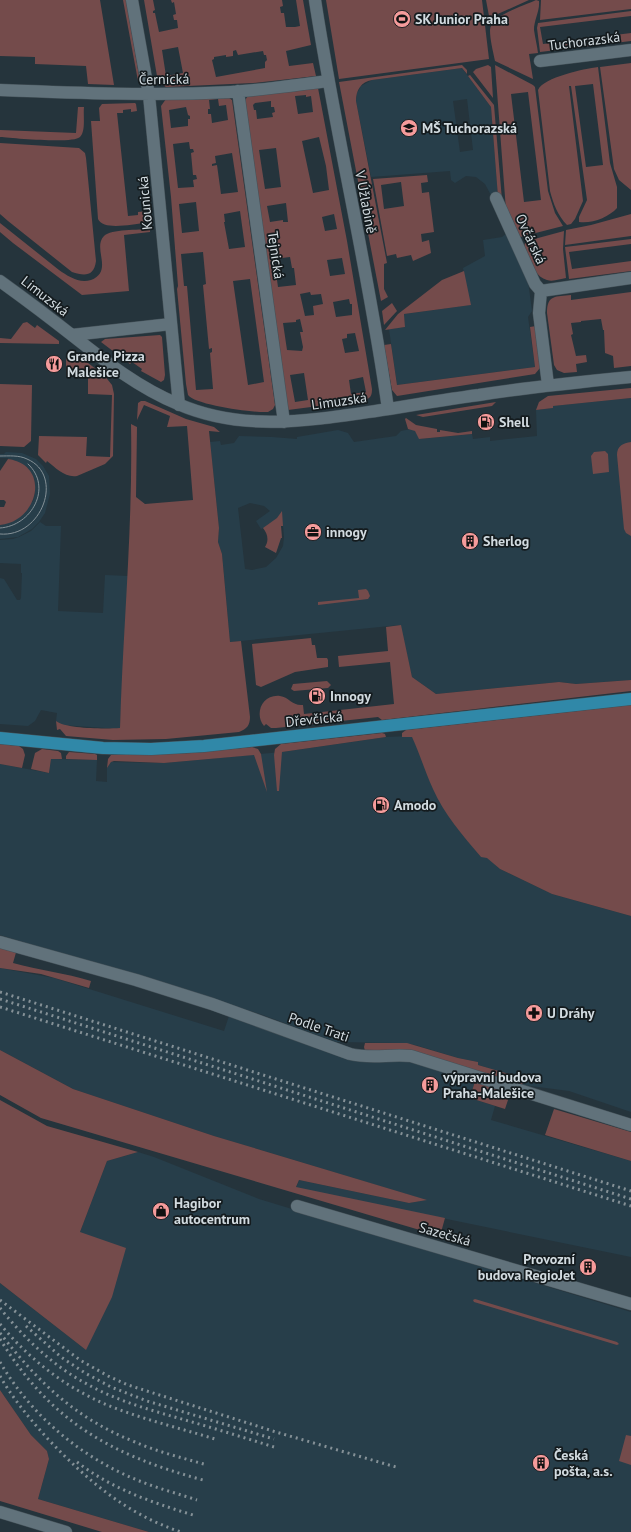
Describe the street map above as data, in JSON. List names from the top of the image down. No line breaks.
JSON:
{"streets":{"main road":["Dřevčická"],"street":["Tuchorazská","Černická","V Úžlabině","Kounická","Ovčárská","Tejnická","Limuzská","Podle Trati","Sazečská"]},"crossings":[["Černická","V Úžlabině"],["Černická","Kounická"],["Černická","Tejnická"],["V Úžlabině","Limuzská"],["Kounická","Limuzská"],["Tejnická","Limuzská"]],"places":{"sports":["SK Junior Praha"],"school or university":["MŠ Tuchorazská"],"restaurant":["Grande Pizza Malešice"],"fuel station":["Shell","Innogy","Amodo"],"office":["innogy"],"building":["Sherlog","výpravní budova Praha-Malešice","Provozní budova RegioJet","Česká pošta, a.s."],"pharmacy":["U Dráhy"],"shop":["Hagibor autocentrum"]}}
